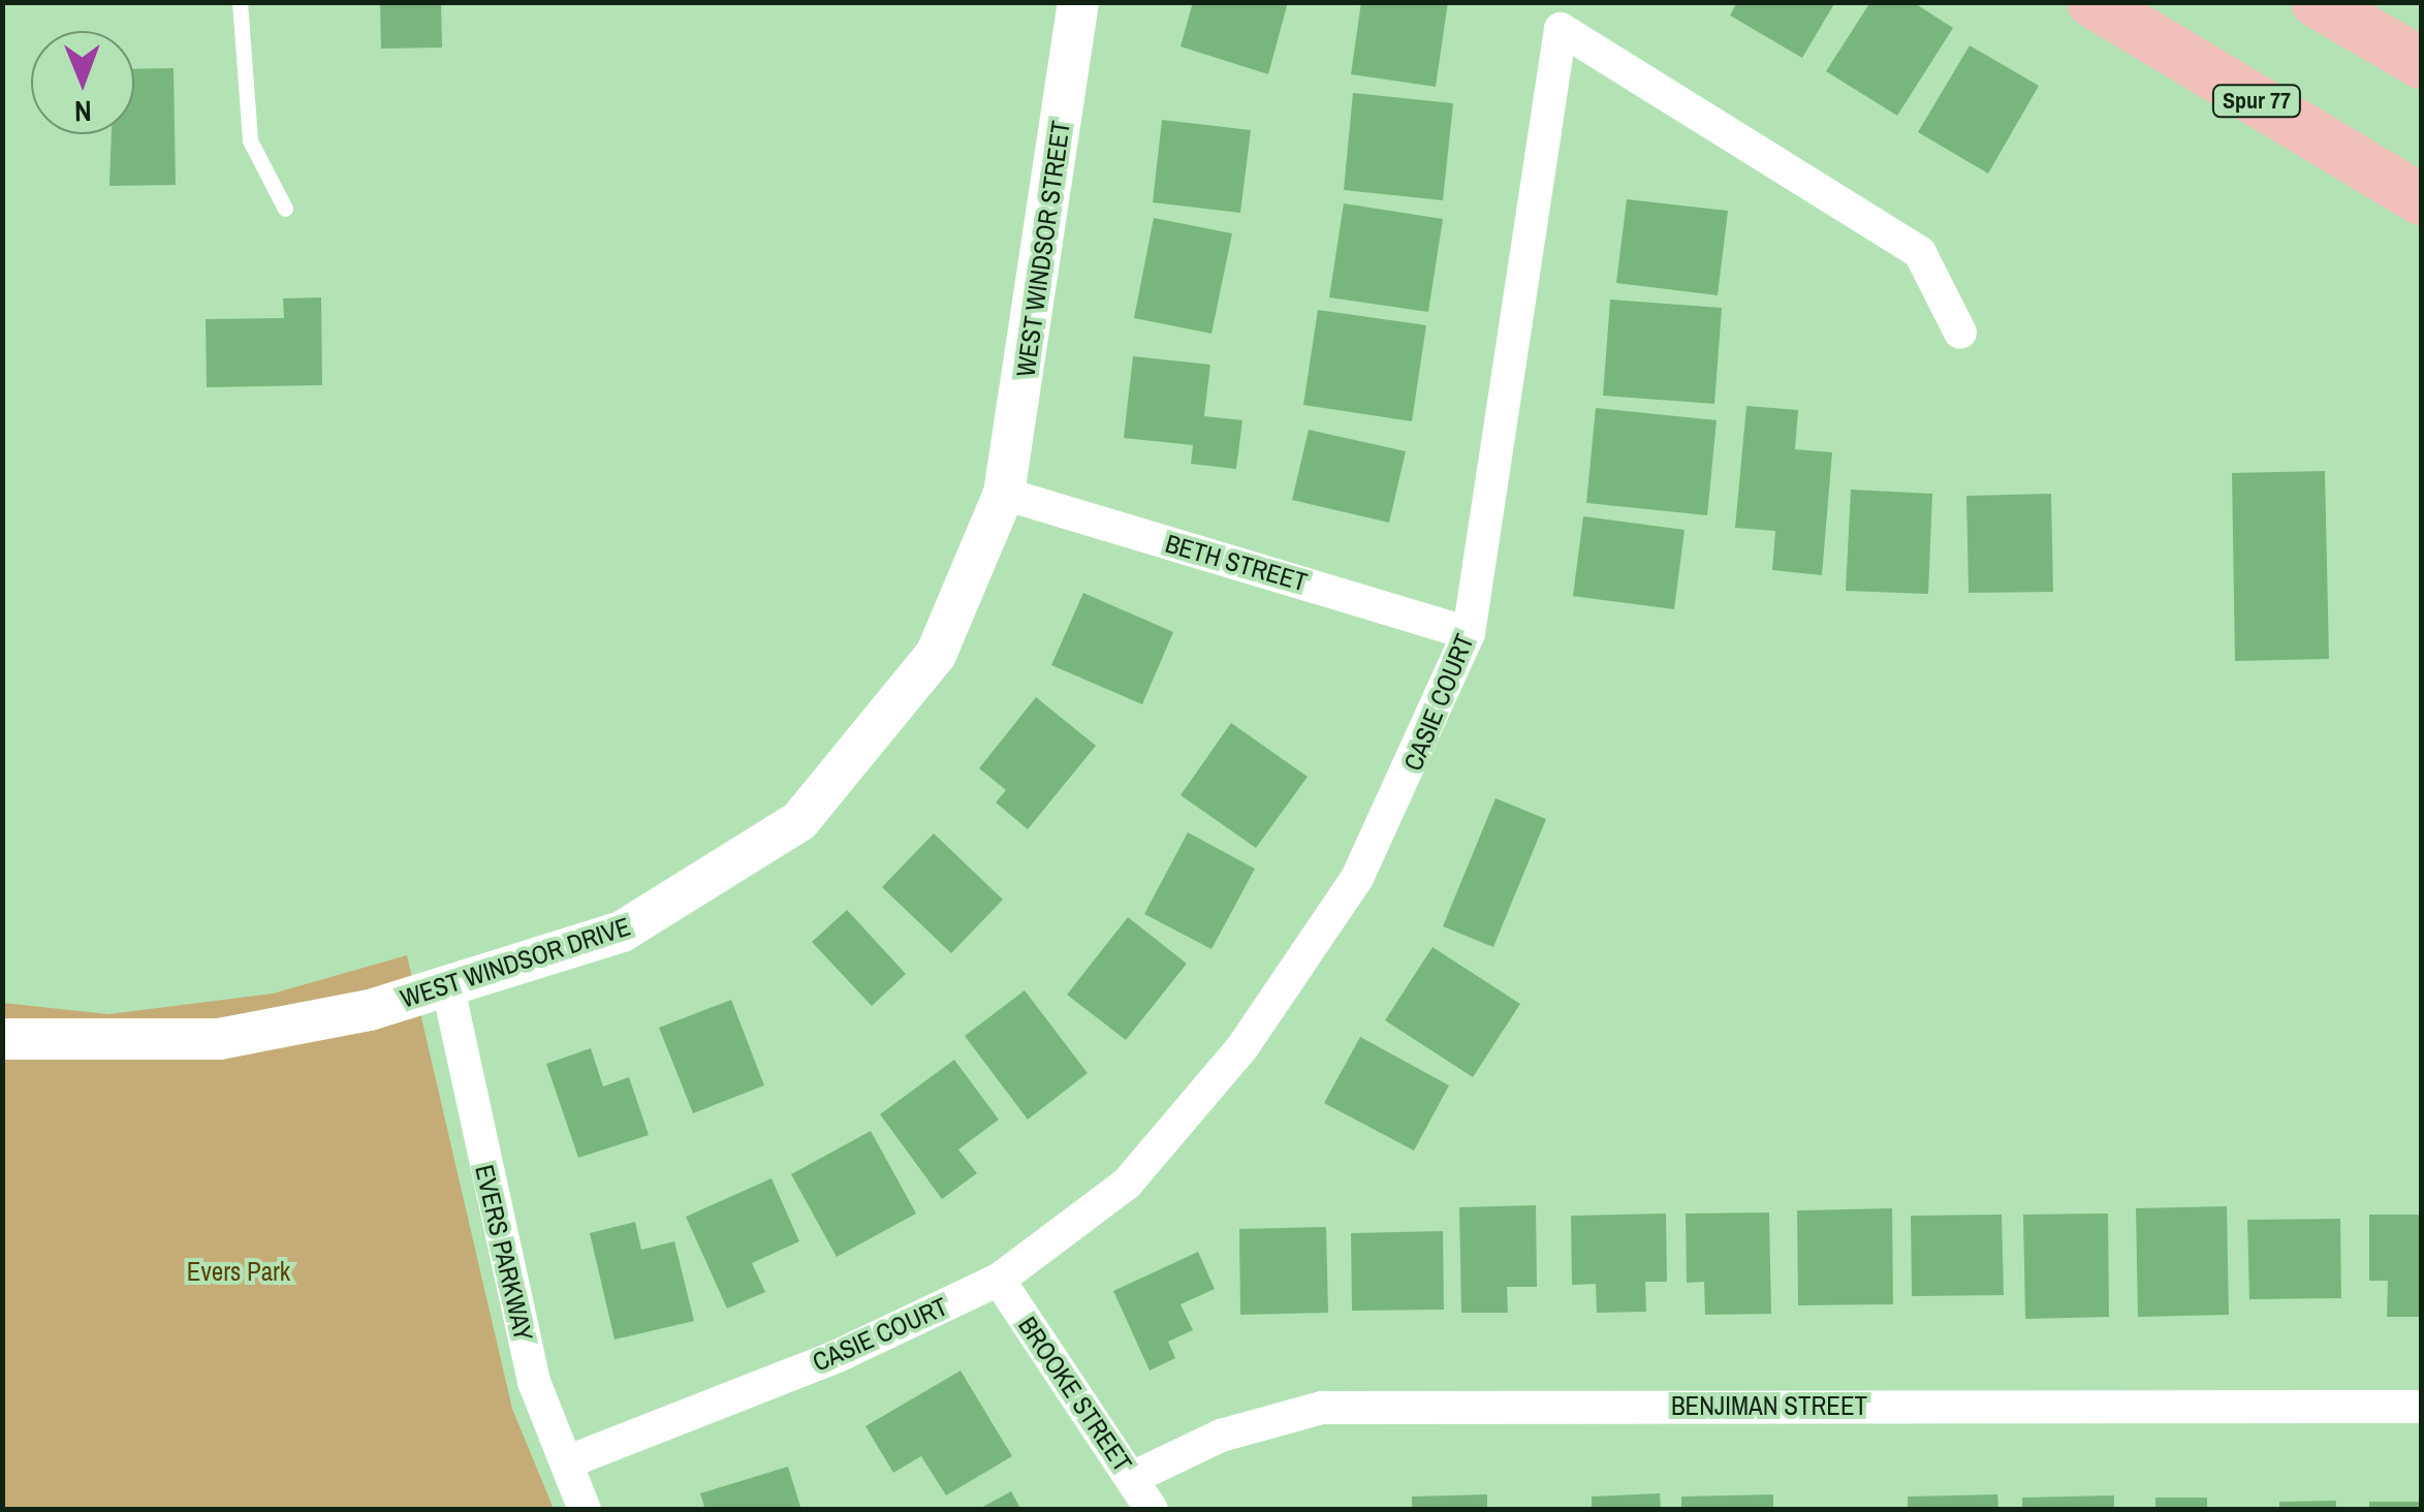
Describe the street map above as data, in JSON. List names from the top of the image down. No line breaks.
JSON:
{"streets":{"main road":["Spur 77"],"street":["WEST WINDSOR STREET","BETH STREET","CASIE COURT","WEST WINDSOR DRIVE","EVERS PARKWAY","BROOKE STREET","BENJIMAN STREET"]},"crossings":[["WEST WINDSOR STREET","BETH STREET"],["WEST WINDSOR STREET","WEST WINDSOR DRIVE"],["BETH STREET","CASIE COURT"],["BETH STREET","WEST WINDSOR DRIVE"],["CASIE COURT","EVERS PARKWAY"],["CASIE COURT","BROOKE STREET"],["WEST WINDSOR DRIVE","EVERS PARKWAY"],["BROOKE STREET","BENJIMAN STREET"]],"parks":["Evers Park"],"north":"bottom"}
